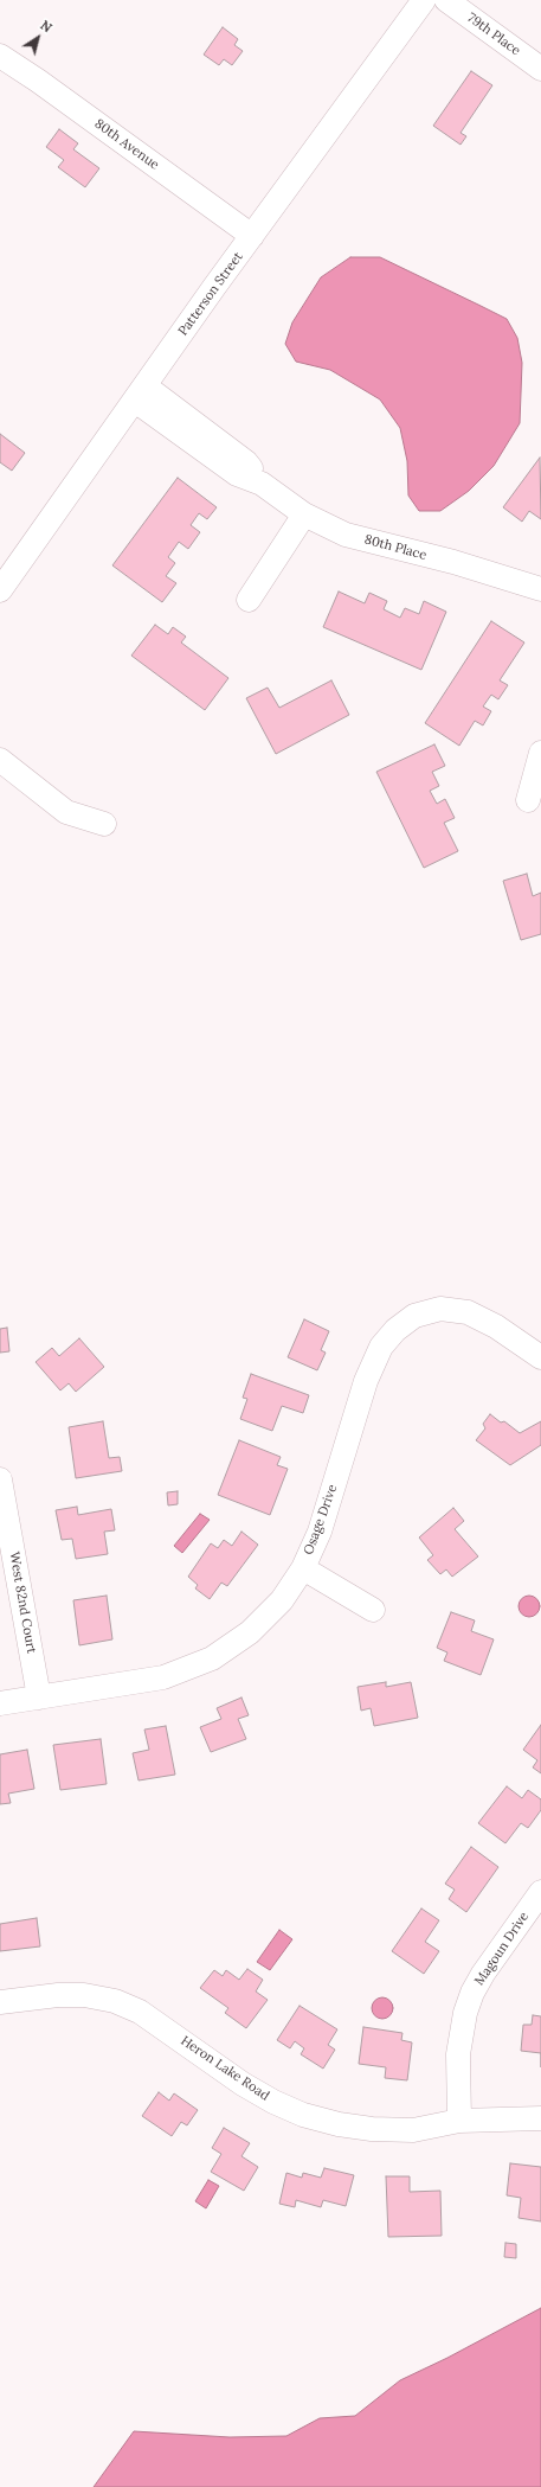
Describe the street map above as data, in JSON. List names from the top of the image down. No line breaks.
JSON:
{"streets":{"street":["79th Place","80th Avenue","Patterson Street","80th Place","Osage Drive","West 82nd Court","Magoun Drive","Heron Lake Road"]},"crossings":[["80th Avenue","Patterson Street"],["Patterson Street","80th Place"],["Osage Drive","West 82nd Court"],["Magoun Drive","Heron Lake Road"]],"north":"top right"}
